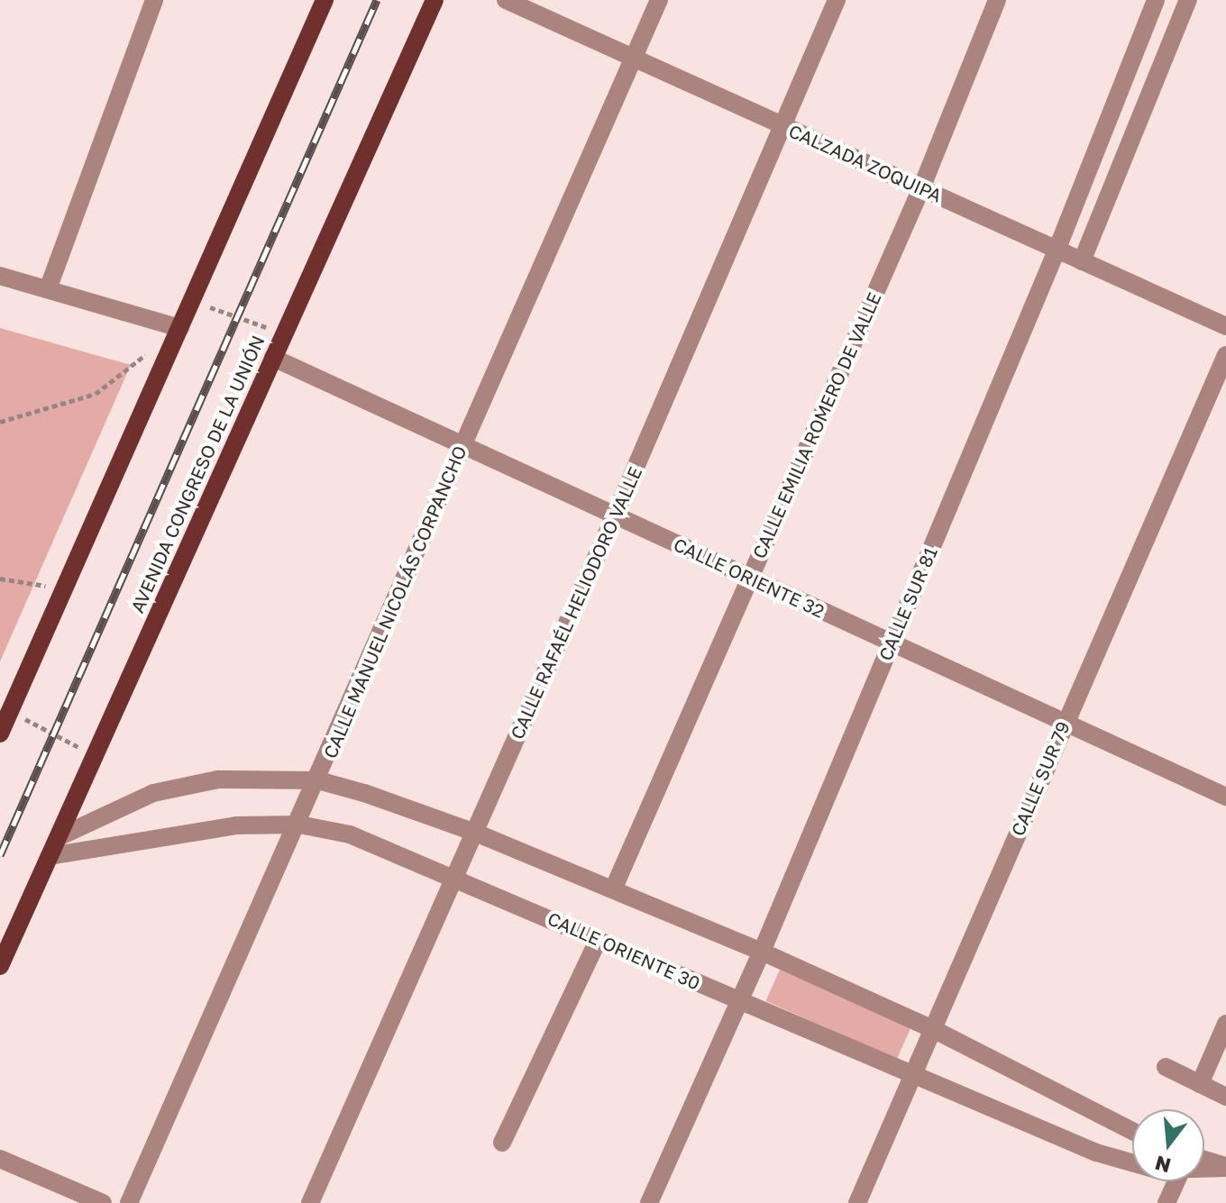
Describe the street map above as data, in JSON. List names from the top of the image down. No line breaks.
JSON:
{"streets":{"main road":["AVENIDA CONGRESO DE LA UNIÓN"],"street":["CALZADA ZOQUIPA","CALLE EMILIA ROMERO DE VALLE","CALLE ORIENTE 32","CALLE MANUEL NICOLÁS CORPANCHO","CALLE RAFAÉL HELIODORO VALLE","CALLE SUR 81","CALLE SUR 79","CALLE ORIENTE 30"]},"crossings":[["CALZADA ZOQUIPA","CALLE EMILIA ROMERO DE VALLE"],["CALZADA ZOQUIPA","CALLE MANUEL NICOLÁS CORPANCHO"],["CALZADA ZOQUIPA","CALLE RAFAÉL HELIODORO VALLE"],["CALZADA ZOQUIPA","CALLE SUR 81"],["CALLE EMILIA ROMERO DE VALLE","CALLE ORIENTE 32"],["AVENIDA CONGRESO DE LA UNIÓN","CALLE ORIENTE 32"],["AVENIDA CONGRESO DE LA UNIÓN","CALLE ORIENTE 30"],["CALLE ORIENTE 32","CALLE MANUEL NICOLÁS CORPANCHO"],["CALLE ORIENTE 32","CALLE RAFAÉL HELIODORO VALLE"],["CALLE ORIENTE 32","CALLE SUR 81"],["CALLE ORIENTE 32","CALLE SUR 79"],["CALLE MANUEL NICOLÁS CORPANCHO","CALLE ORIENTE 30"],["CALLE RAFAÉL HELIODORO VALLE","CALLE ORIENTE 30"],["CALLE SUR 81","CALLE ORIENTE 30"],["CALLE SUR 79","CALLE ORIENTE 30"]],"north":"bottom"}
